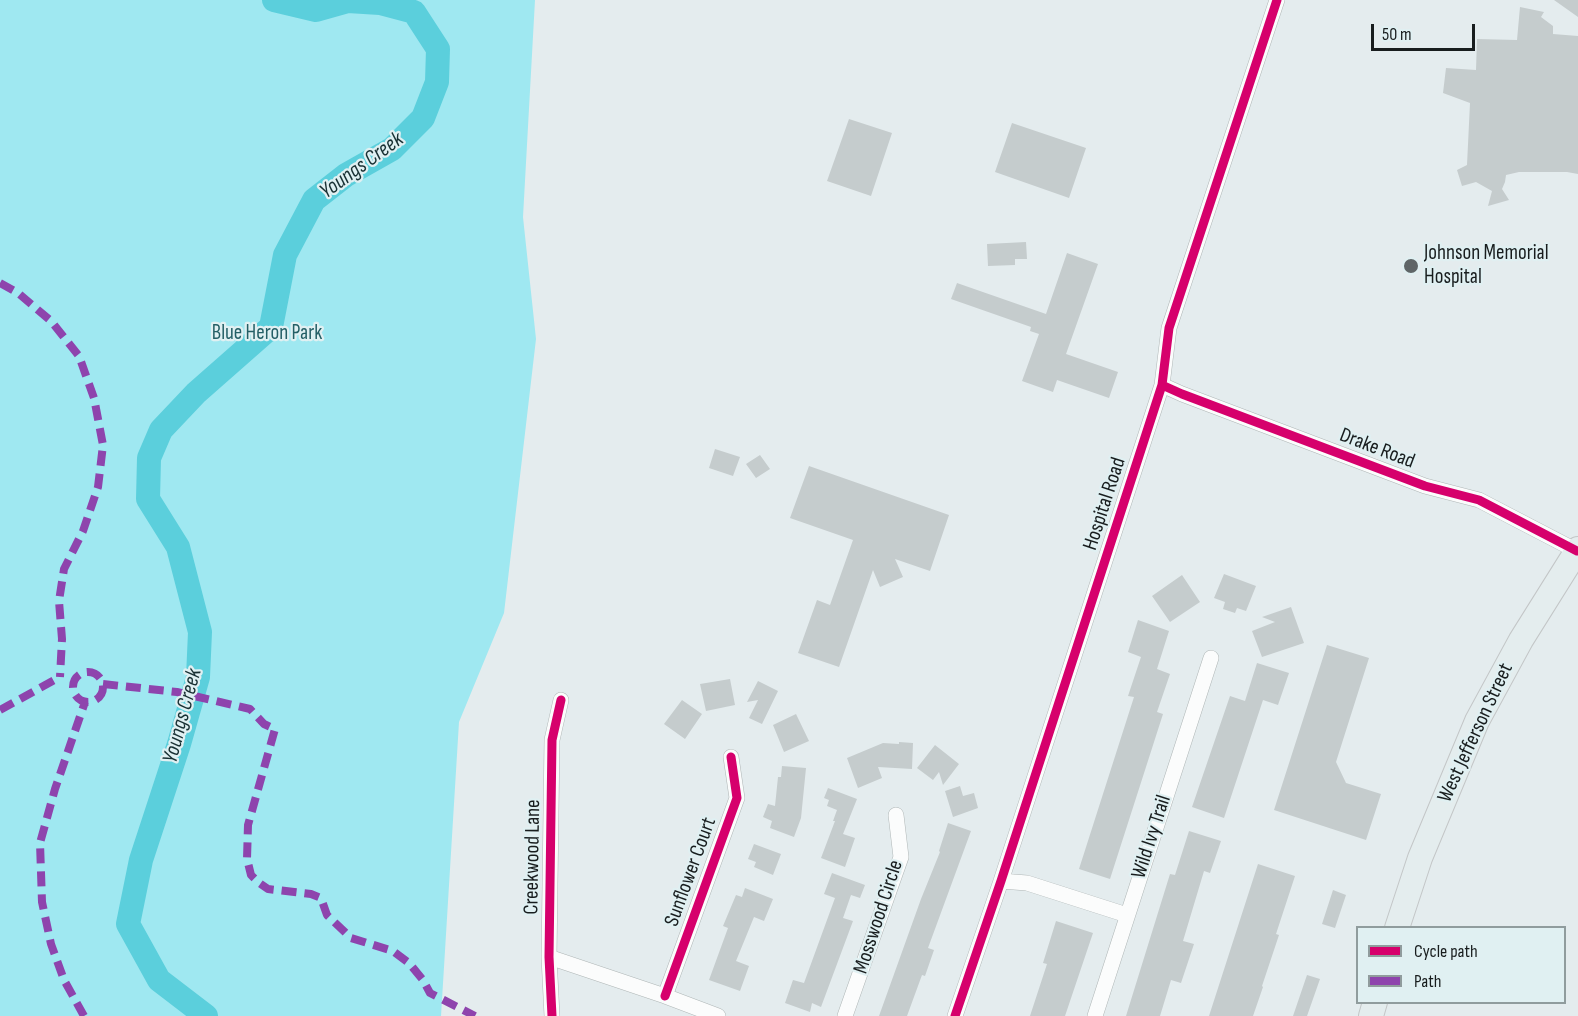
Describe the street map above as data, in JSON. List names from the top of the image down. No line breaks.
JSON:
{"streets":{"main road":["West Jefferson Street"],"street":["Drake Road","Hospital Road","Wild Ivy Trail","Creekwood Lane","Sunflower Court","Mosswood Circle"]},"crossings":[["Drake Road","Hospital Road"],["Drake Road","West Jefferson Street"]],"water":["Youngs Creek"],"parks":["Blue Heron Park"],"places":["Johnson Memorial Hospital"],"legend":["Cycle path","Path"],"scale_bar":"50 m"}
